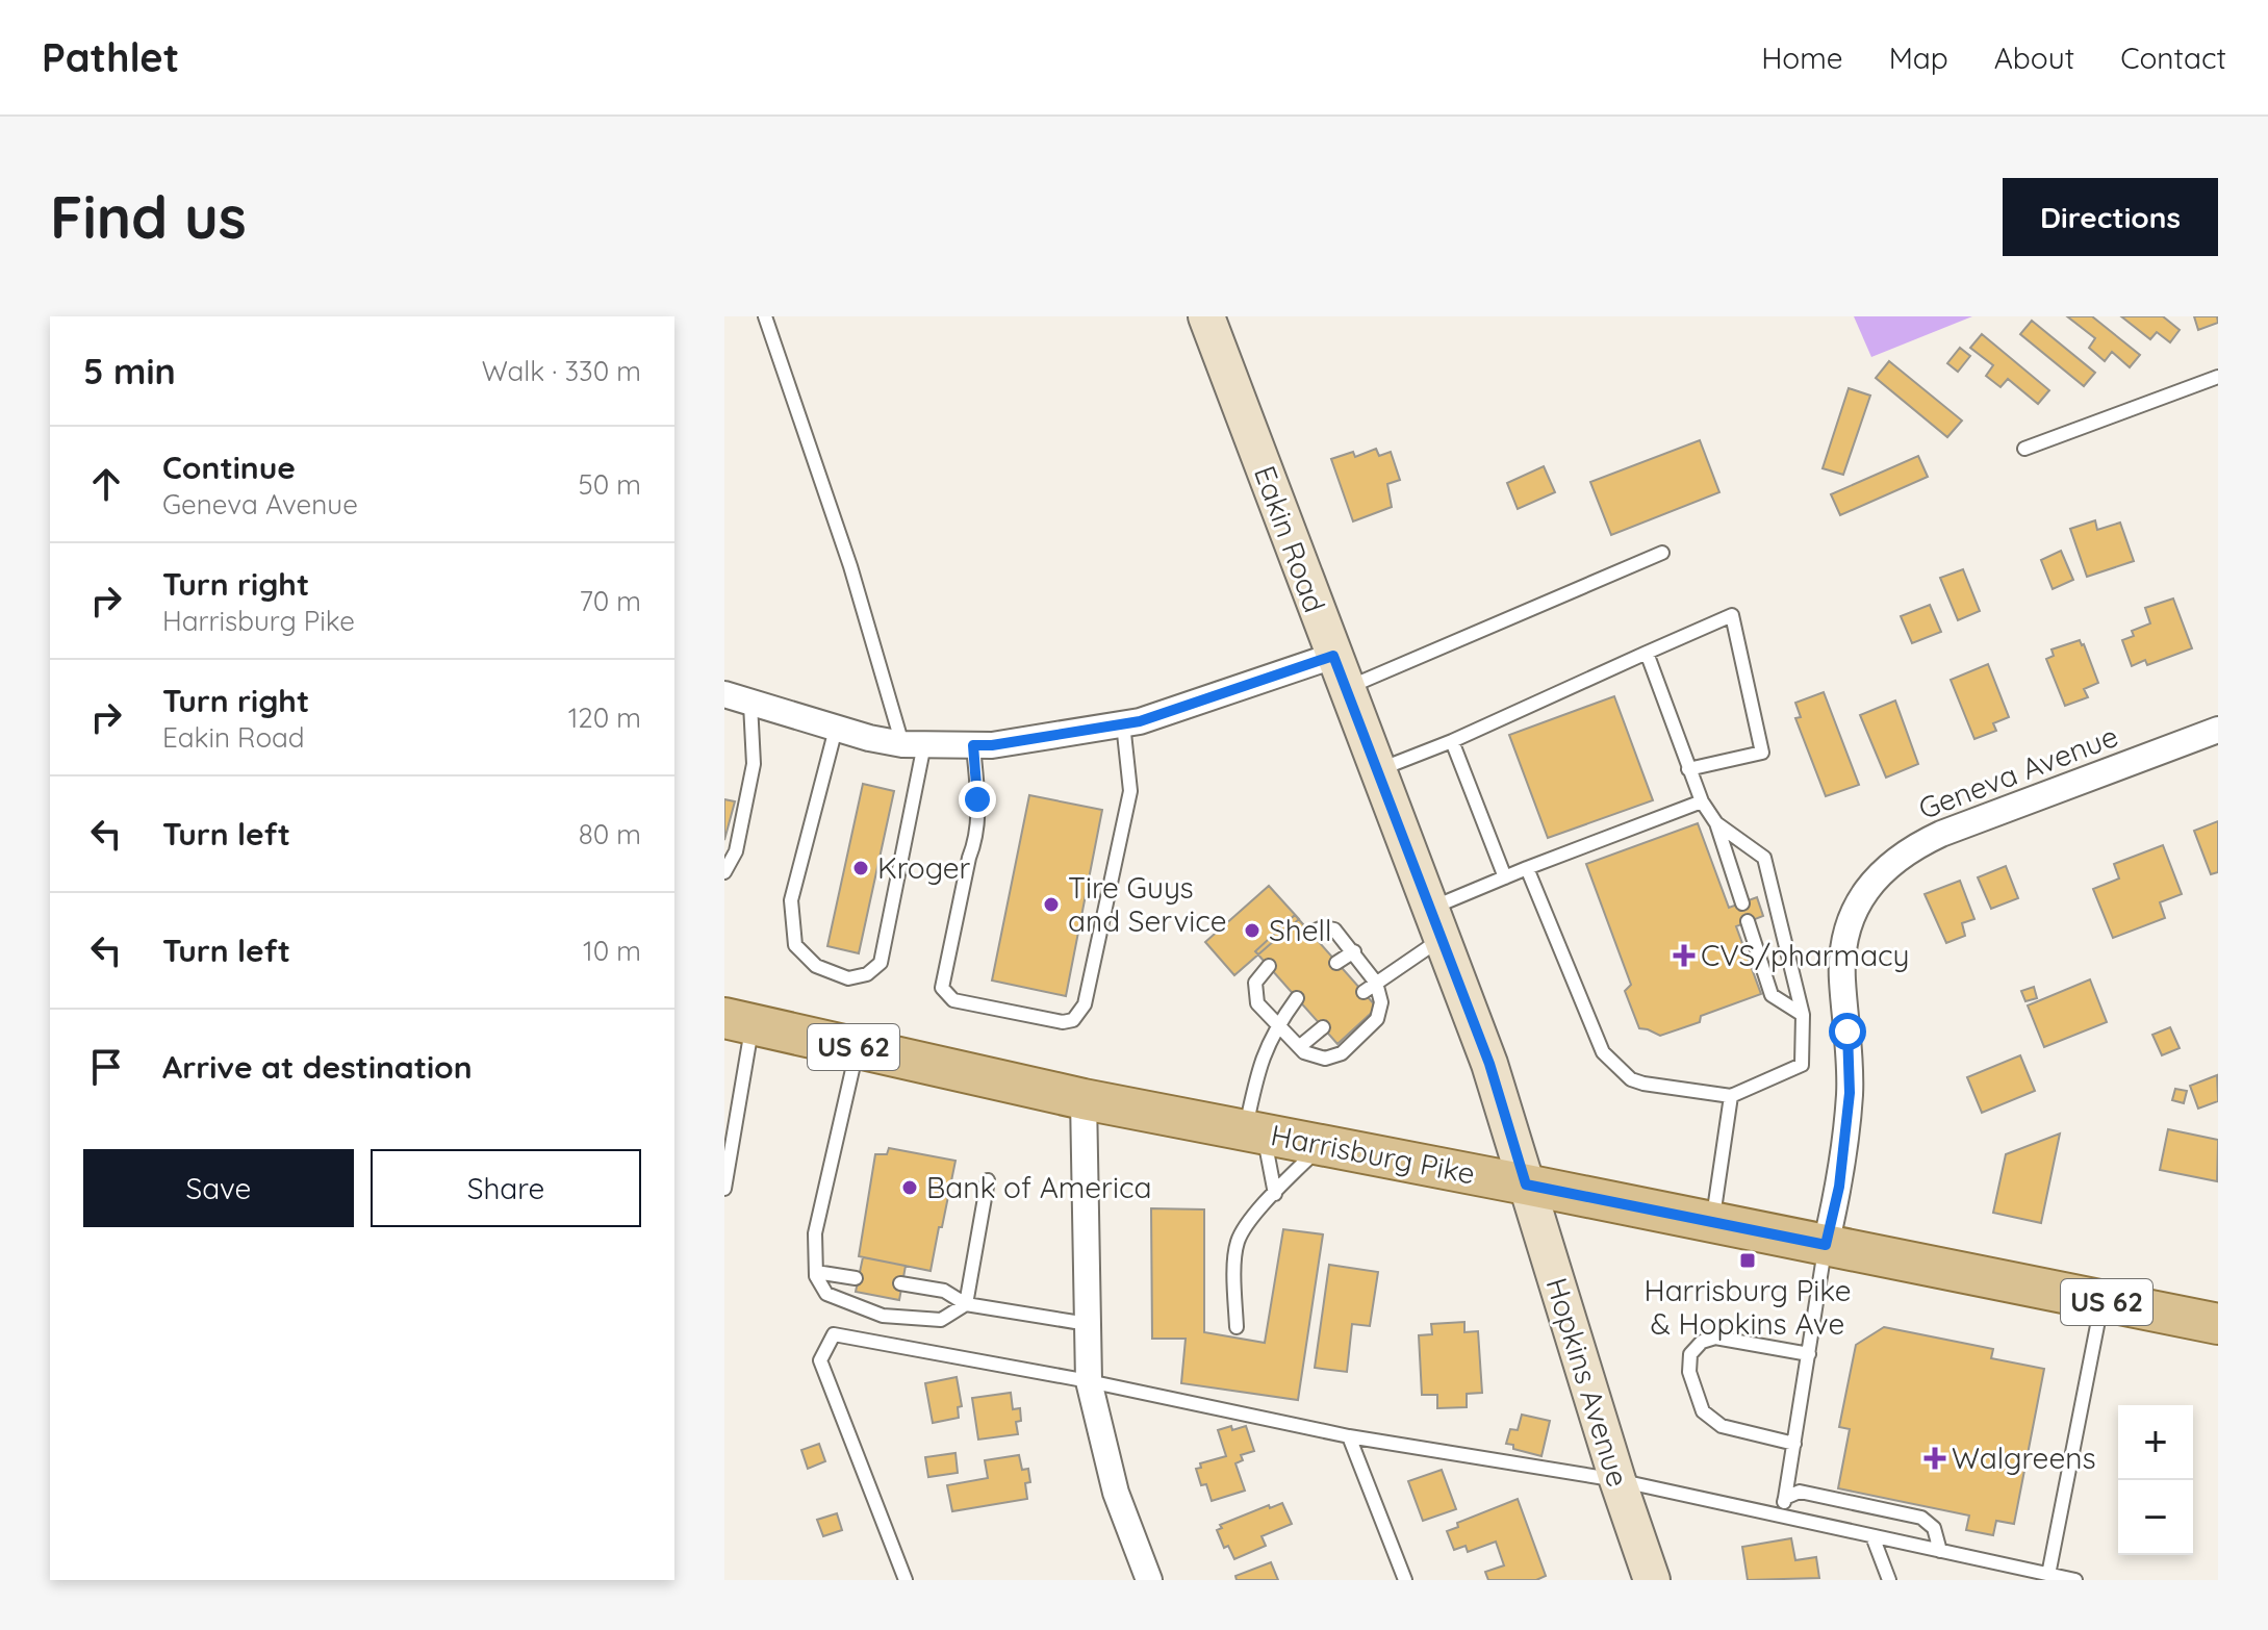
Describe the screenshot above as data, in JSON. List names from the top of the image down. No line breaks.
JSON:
{"streets":{"main road":["US 62","Harrisburg Pike"],"street":["Eakin Road","Geneva Avenue","Hopkins Avenue"]},"crossings":[["Eakin Road","Harrisburg Pike"],["Eakin Road","Hopkins Avenue"],["Geneva Avenue","Harrisburg Pike"],["Harrisburg Pike","Hopkins Avenue"]],"places":{"other":["Kroger","Tire Guys and Service","Shell","Bank of America"],"health":["CVS/pharmacy","Walgreens"],"transit":["Harrisburg Pike & Hopkins Ave"]},"page":{"header":"Pathlet","nav":["Home","Map","About","Contact"],"buttons":["Directions",["Save","Share"]],"title":"Find us","heading":["5 min","Walk · 330 m"],"list":[["Continue","Geneva Avenue","50 m"],["Turn right","Harrisburg Pike","70 m"],["Turn right","Eakin Road","120 m"],["Turn left","80 m"],["Turn left","10 m"],"Arrive at destination"],"map_buttons":["+","−"]}}
